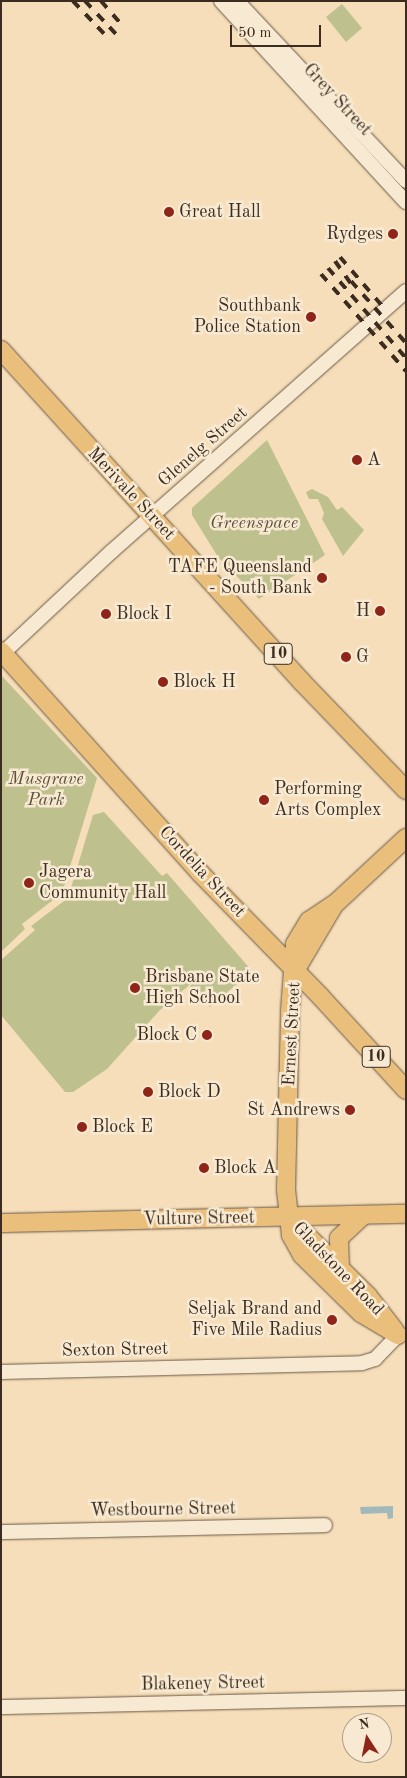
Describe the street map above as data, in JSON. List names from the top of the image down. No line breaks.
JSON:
{"streets":{"main road":["Merivale Street","10","Cordelia Street","Ernest Street","Vulture Street","Gladstone Road"],"street":["Grey Street","Glenelg Street","Sexton Street","Westbourne Street","Blakeney Street"]},"crossings":[["Glenelg Street","Merivale Street"],["Glenelg Street","Cordelia Street"],["Cordelia Street","Ernest Street"],["Ernest Street","Vulture Street"],["Ernest Street","Gladstone Road"],["Vulture Street","Gladstone Road"],["Gladstone Road","Sexton Street"]],"parks":["Greenspace","Musgrave Park"],"places":["Great Hall","Rydges","Southbank Police Station","A","TAFE Queensland - South Bank","H","Block I","G","Block H","Performing Arts Complex","Jagera Community Hall","Brisbane State High School","Block C","Block D","St Andrews","Block E","Block A","Seljak Brand and Five Mile Radius"],"scale_bar":"50 m","north":"top"}
